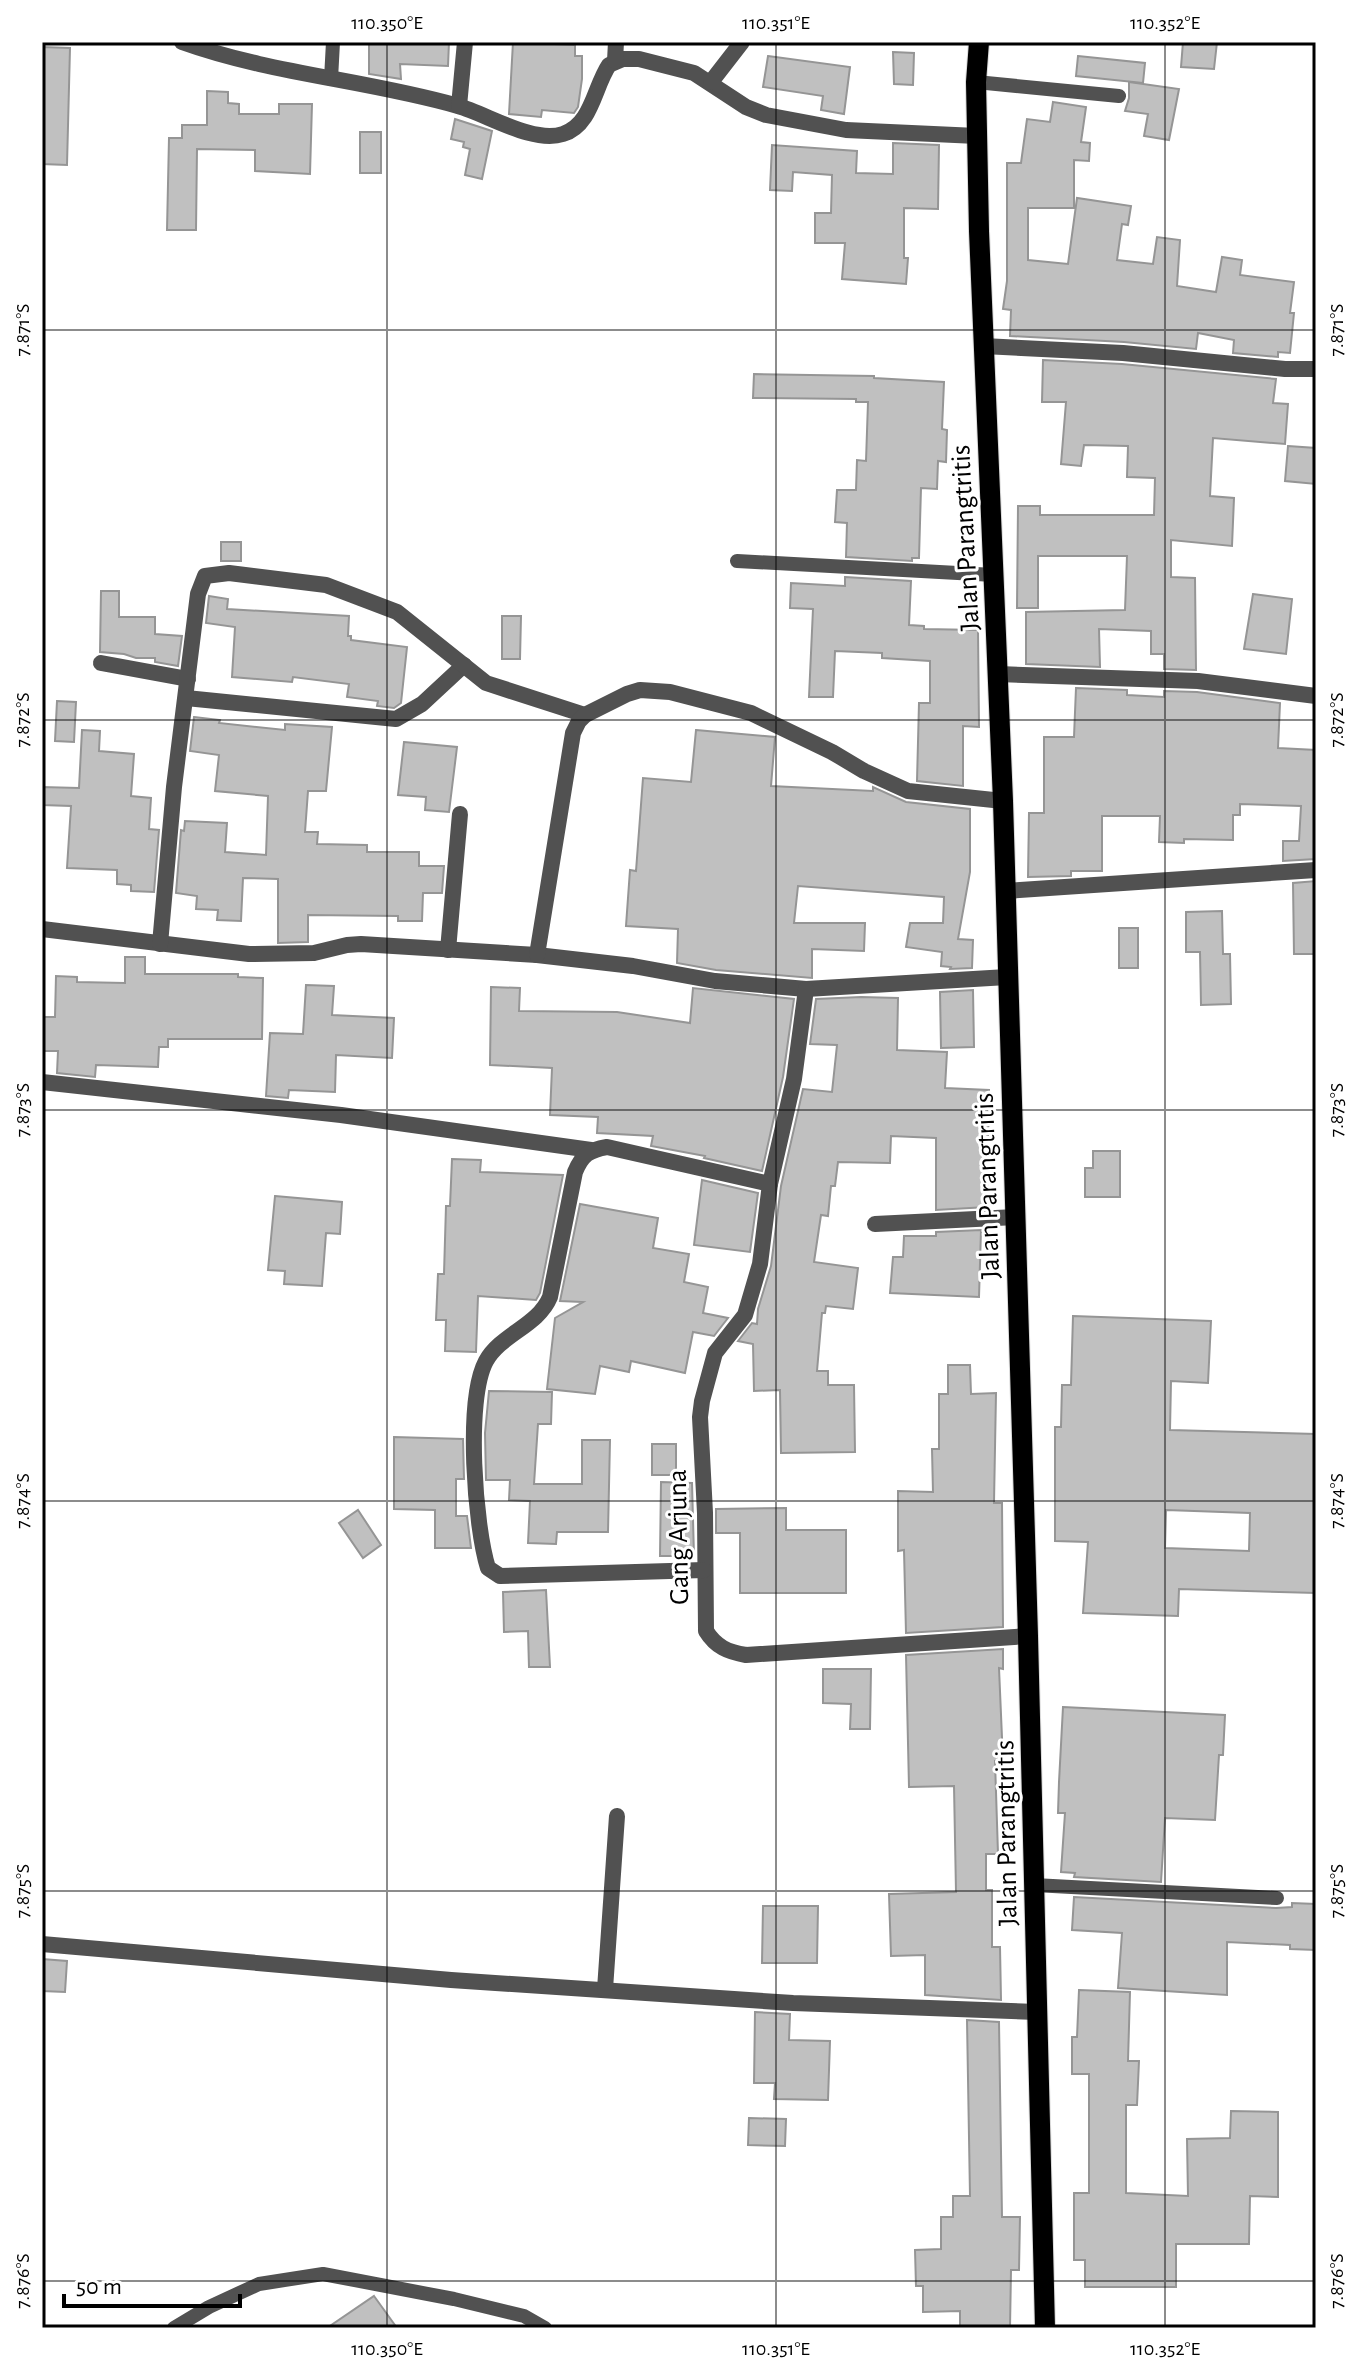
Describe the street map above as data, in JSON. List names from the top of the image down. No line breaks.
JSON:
{"streets":{"main road":["Jalan Parangtritis"],"street":["Gang Arjuna"]},"crossings":[["Jalan Parangtritis","Gang Arjuna"]],"scale_bar":"50 m","coordinates":["110.350°E","110.351°E","110.352°E","7.871°S","7.872°S","7.873°S","7.874°S","7.875°S","7.876°S"]}
